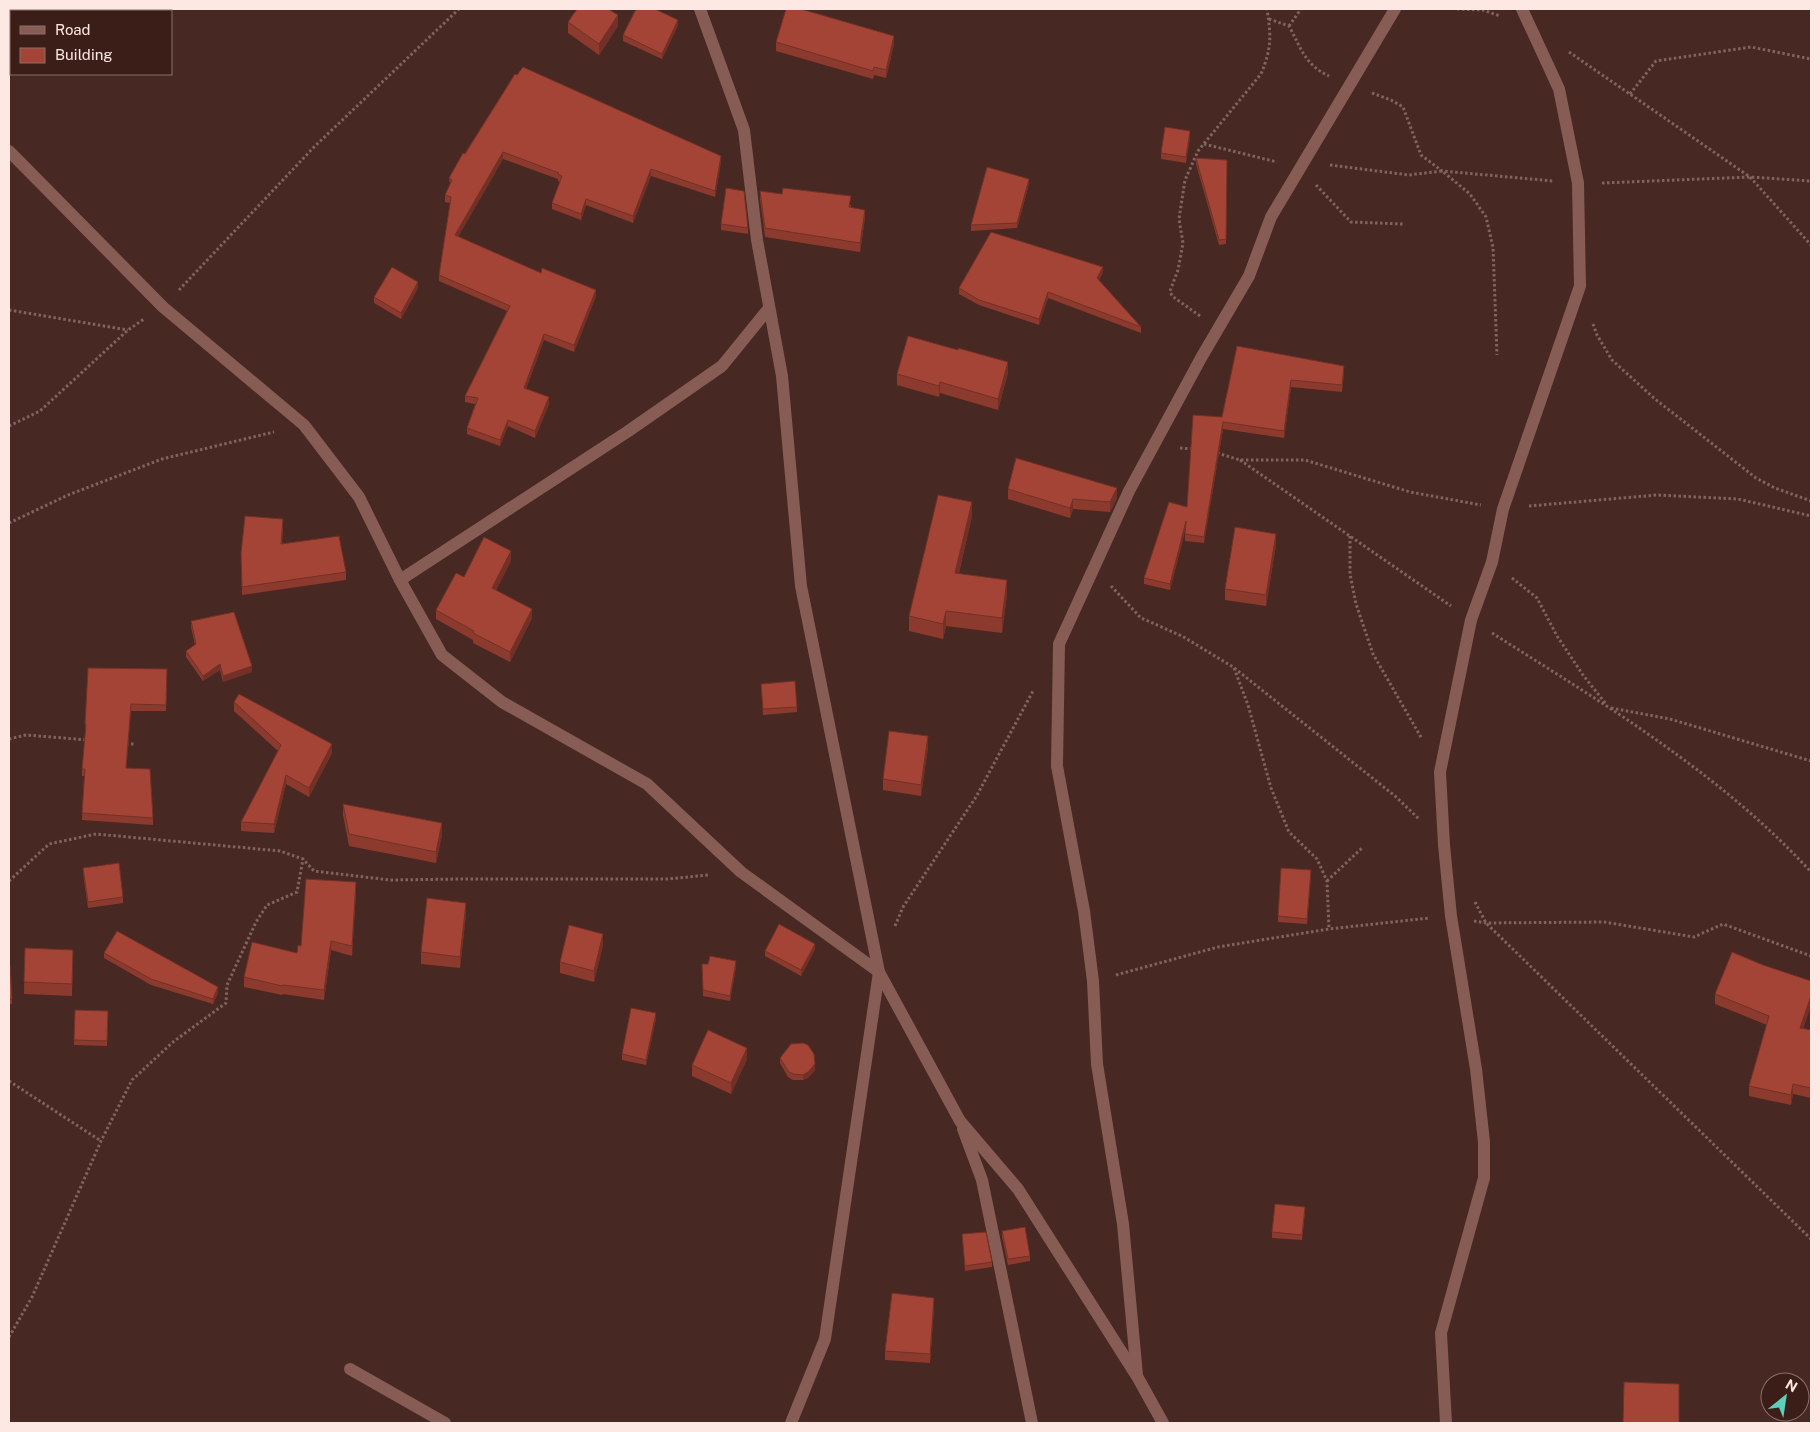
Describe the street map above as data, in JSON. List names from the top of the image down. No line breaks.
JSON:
{"legend":["Road","Building"],"north":"top right"}
